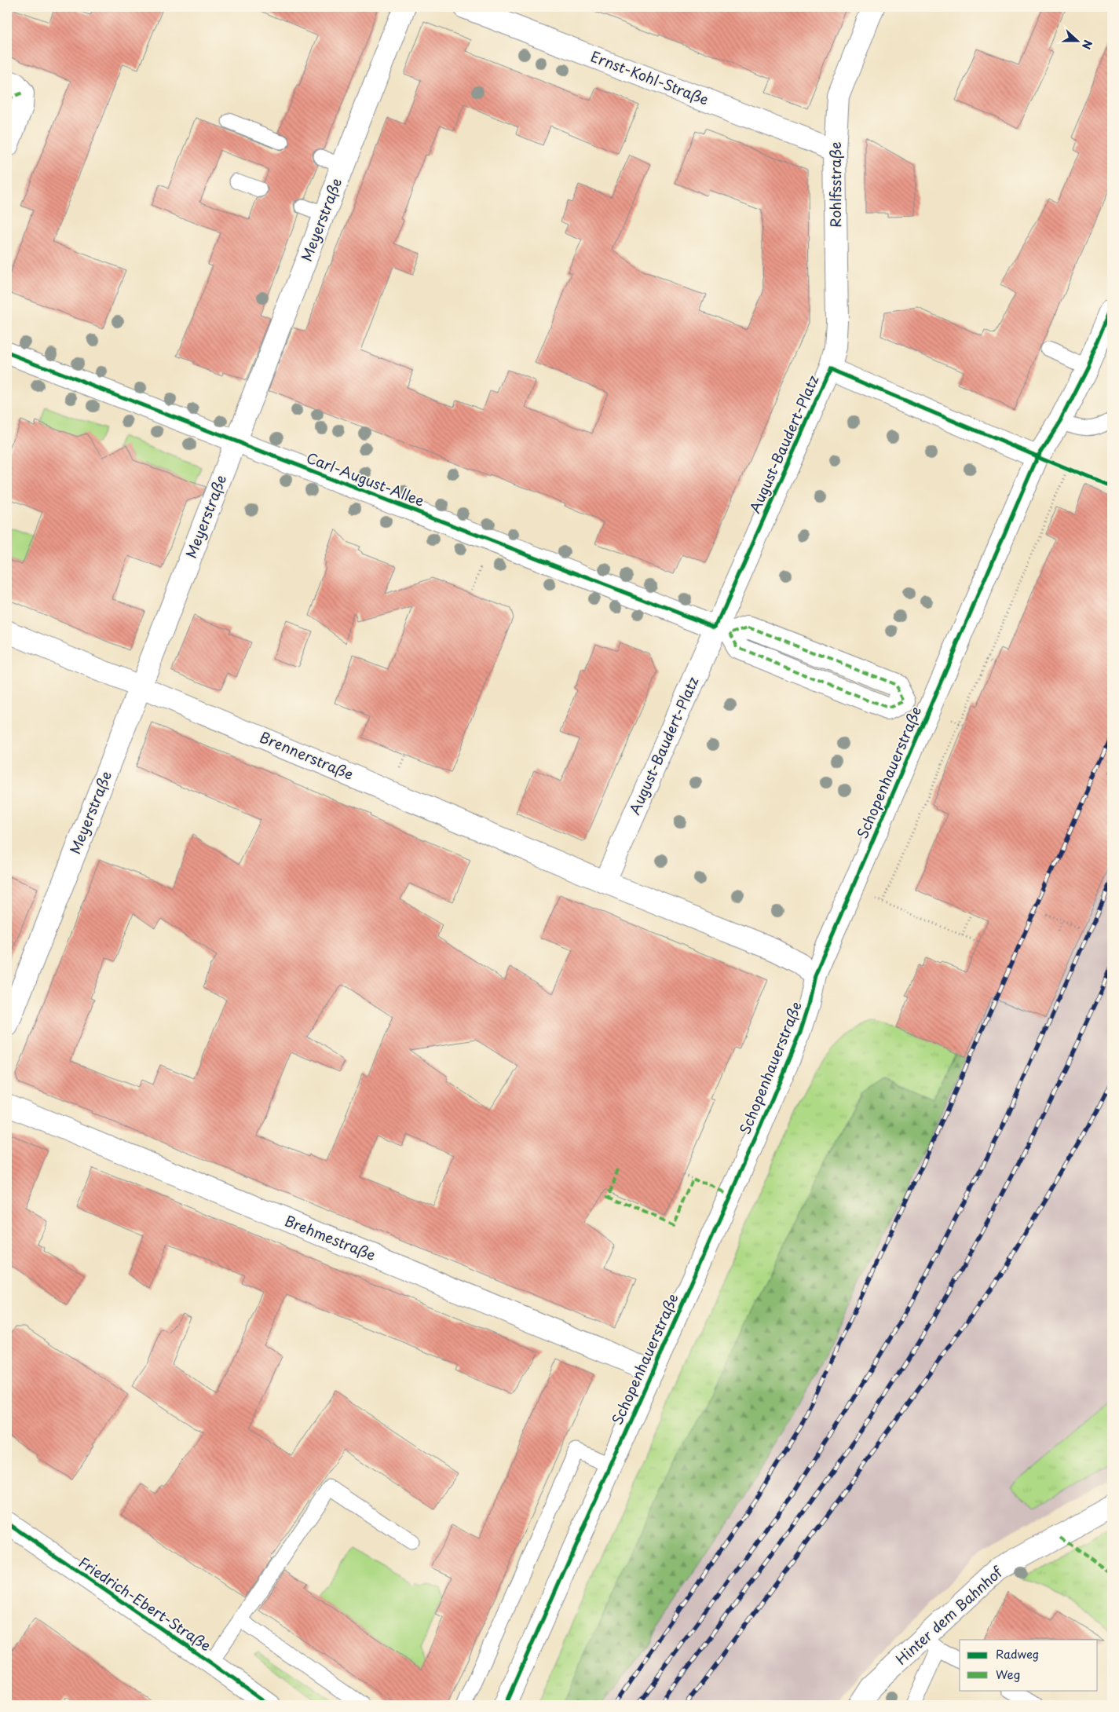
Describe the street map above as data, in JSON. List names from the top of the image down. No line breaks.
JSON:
{"streets":{"street":["Ernst-Kohl-Straße","Rohlfsstraße","Meyerstraße","August-Baudert-Platz","Carl-August-Allee","Brennerstraße","Schopenhauerstraße","Brehmestraße","Friedrich-Ebert-Straße","Hinter dem Bahnhof"]},"crossings":[["Ernst-Kohl-Straße","Rohlfsstraße"],["Rohlfsstraße","August-Baudert-Platz"],["Meyerstraße","Carl-August-Allee"],["Meyerstraße","Brennerstraße"],["August-Baudert-Platz","Carl-August-Allee"],["August-Baudert-Platz","Brennerstraße"],["August-Baudert-Platz","Schopenhauerstraße"],["Schopenhauerstraße","Brehmestraße"]],"legend":["Radweg","Weg"],"north":"right"}
